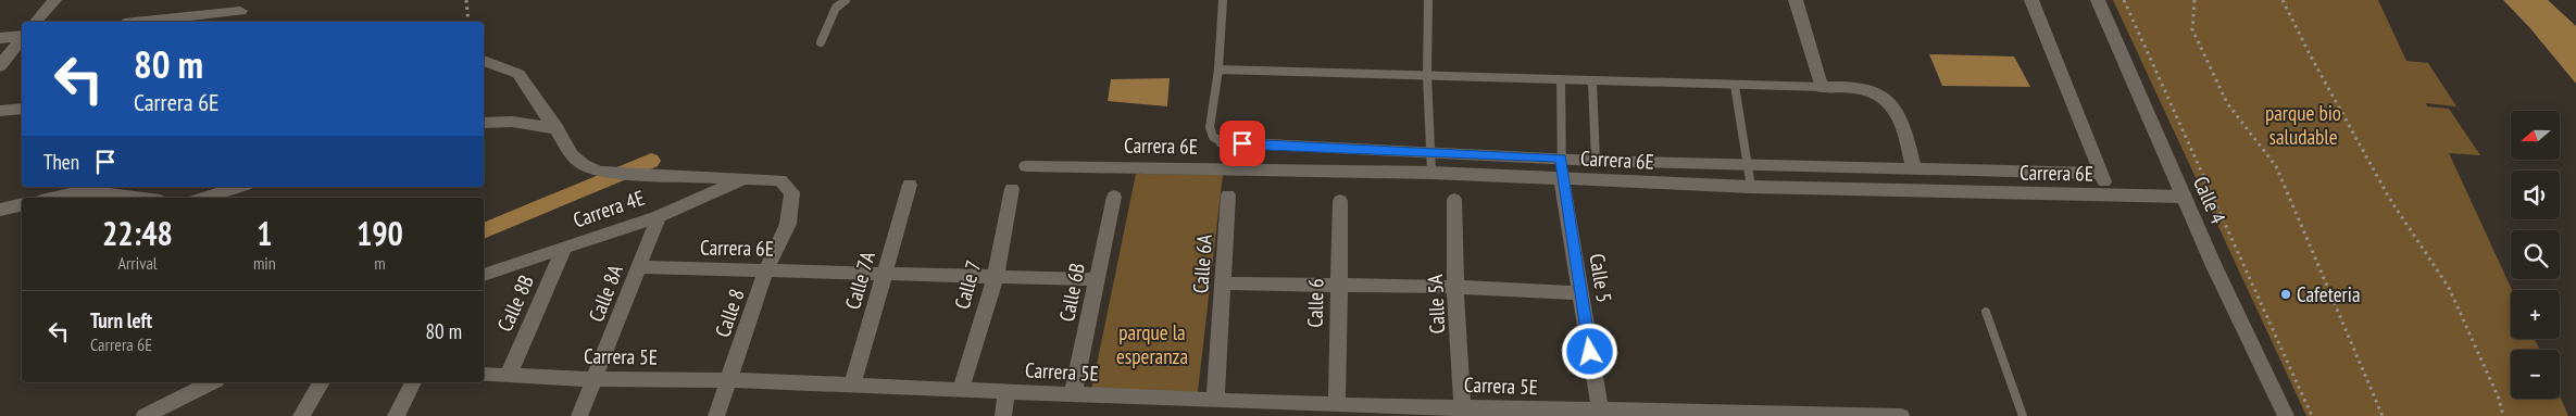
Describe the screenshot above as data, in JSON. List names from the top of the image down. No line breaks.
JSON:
{"streets":{"street":["Carrera 6E","Calle 4","Carrera 4E","Calle 6A","Calle 5","Calle 7A","Calle 7","Calle 6B","Calle 8A","Calle 8B","Calle 6","Calle 5A","Calle 8","Carrera 5E"]},"crossings":[["Carrera 6E","Calle 4"],["Carrera 6E","Calle 5"],["Carrera 6E","Calle 7A"],["Carrera 6E","Calle 7"],["Carrera 6E","Calle 6B"],["Carrera 6E","Calle 8A"],["Carrera 6E","Calle 8"],["Carrera 4E","Calle 8A"],["Carrera 4E","Calle 8B"],["Carrera 4E","Calle 8"],["Calle 6A","Carrera 5E"],["Calle 5","Carrera 5E"],["Calle 7A","Carrera 5E"],["Calle 7","Carrera 5E"],["Calle 6B","Carrera 5E"],["Calle 8A","Carrera 5E"],["Calle 8B","Carrera 5E"],["Calle 6","Carrera 5E"],["Calle 5A","Carrera 5E"],["Calle 8","Carrera 5E"]],"parks":["parque bio saludable","parque la esperanza"],"places":["Cafeteria"],"north":"left","page":{"turn":["80 m","Carrera 6E"],"map_buttons":["+","−"],"then":"Then","eta":["22:48","Arrival","1","min","190","m"],"list":[{"name":"Turn left","note":"Carrera 6E","value":"80 m"}]}}
